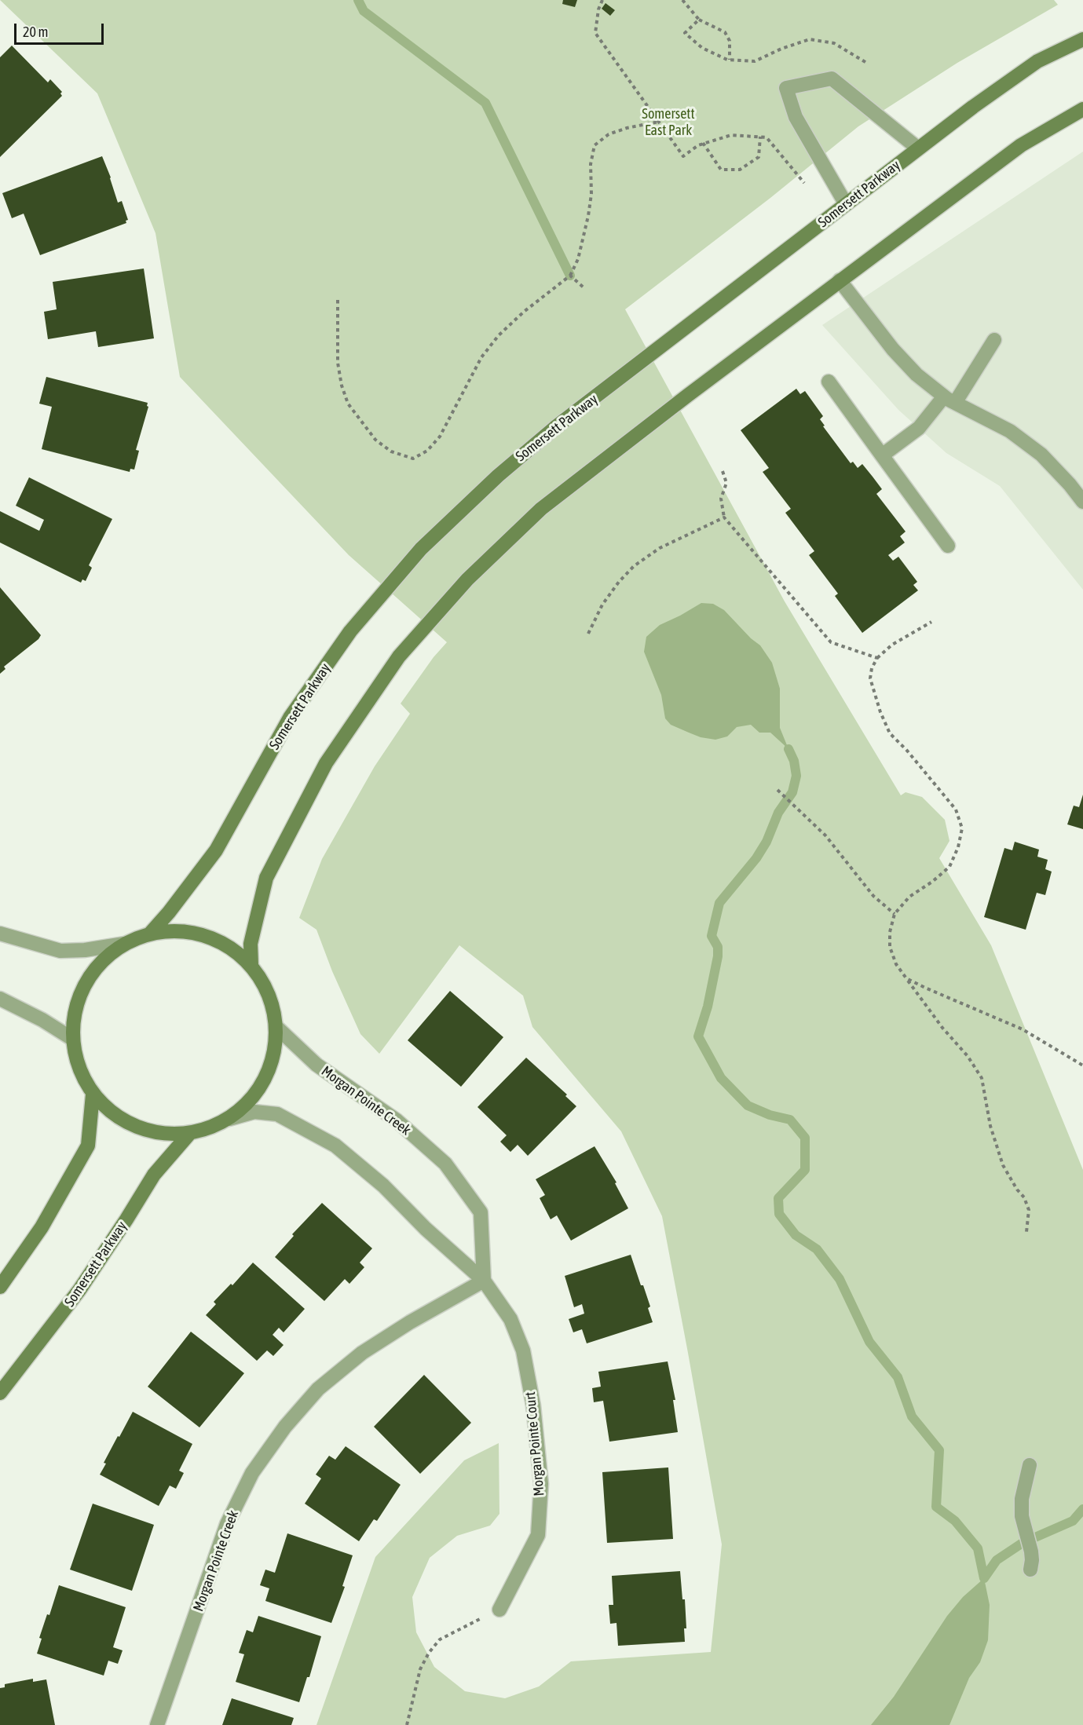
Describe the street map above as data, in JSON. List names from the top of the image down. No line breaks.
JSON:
{"streets":{"main road":["Somersett Parkway"],"street":["Morgan Pointe Creek","Morgan Pointe Court"]},"crossings":[["Morgan Pointe Creek","Morgan Pointe Court"]],"parks":["Somersett East Park"],"scale_bar":"20 m"}
